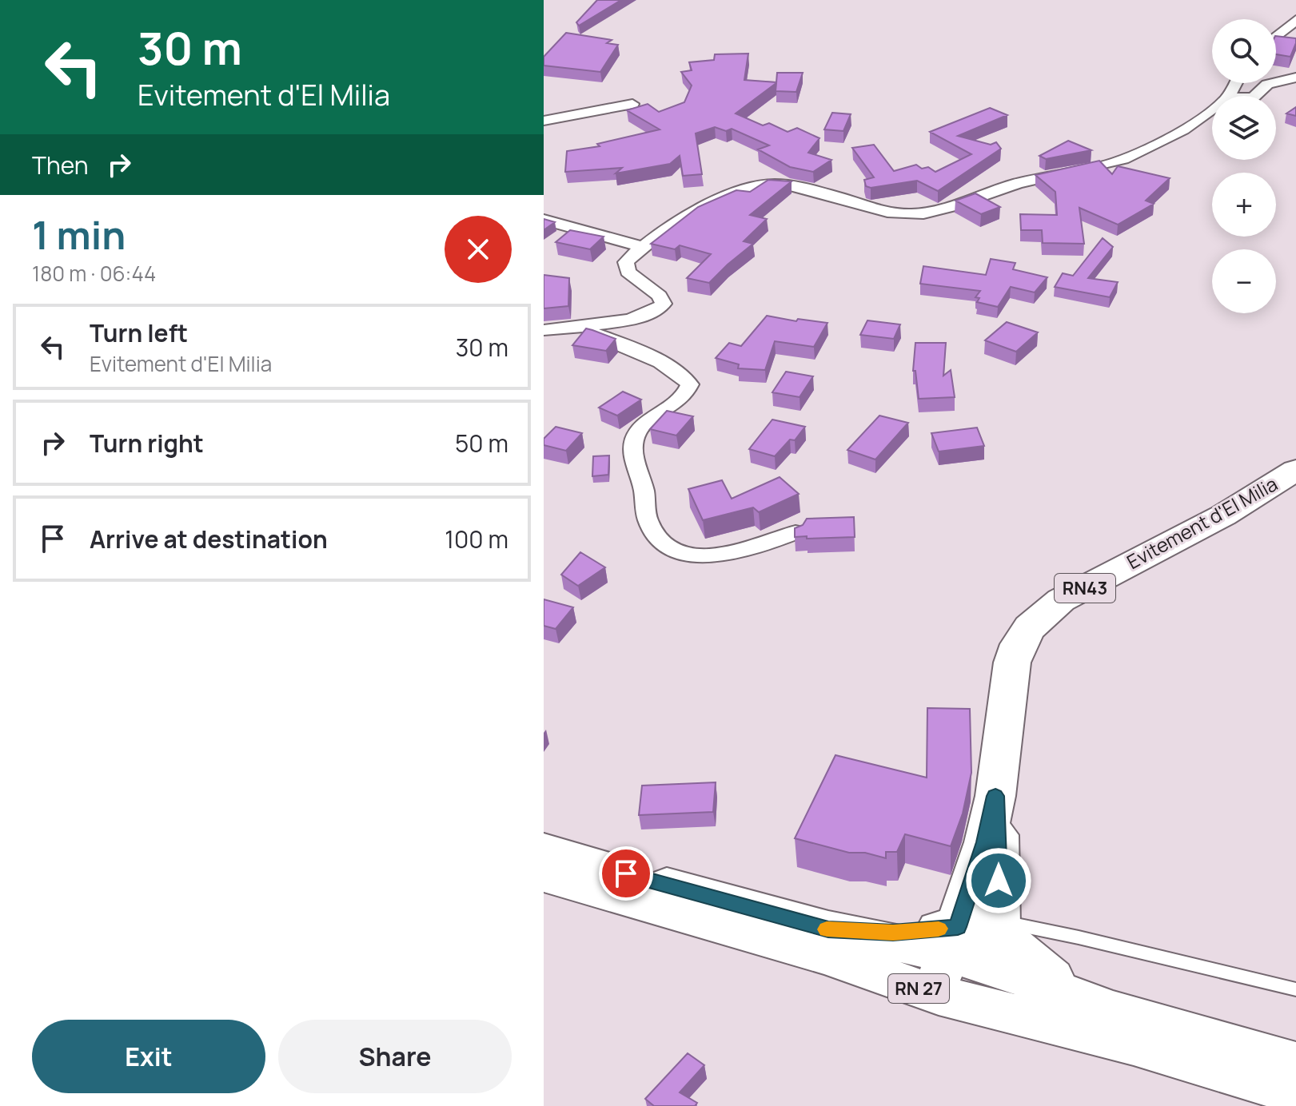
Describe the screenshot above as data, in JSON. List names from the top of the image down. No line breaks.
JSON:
{"streets":{"main road":["Evitement d'El Milia","RN43","RN 27"]},"crossings":[["Evitement d'El Milia","RN 27"]],"page":{"turn":["30 m","Evitement d'El Milia"],"map_buttons":["+","−"],"then":"Then","heading":["1 min","180 m · 06:44"],"list":[{"name":"Turn left","note":"Evitement d'El Milia","value":"30 m"},{"name":"Turn right","value":"50 m"},{"name":"Arrive at destination","value":"100 m"}],"buttons":["Exit","Share"]}}
